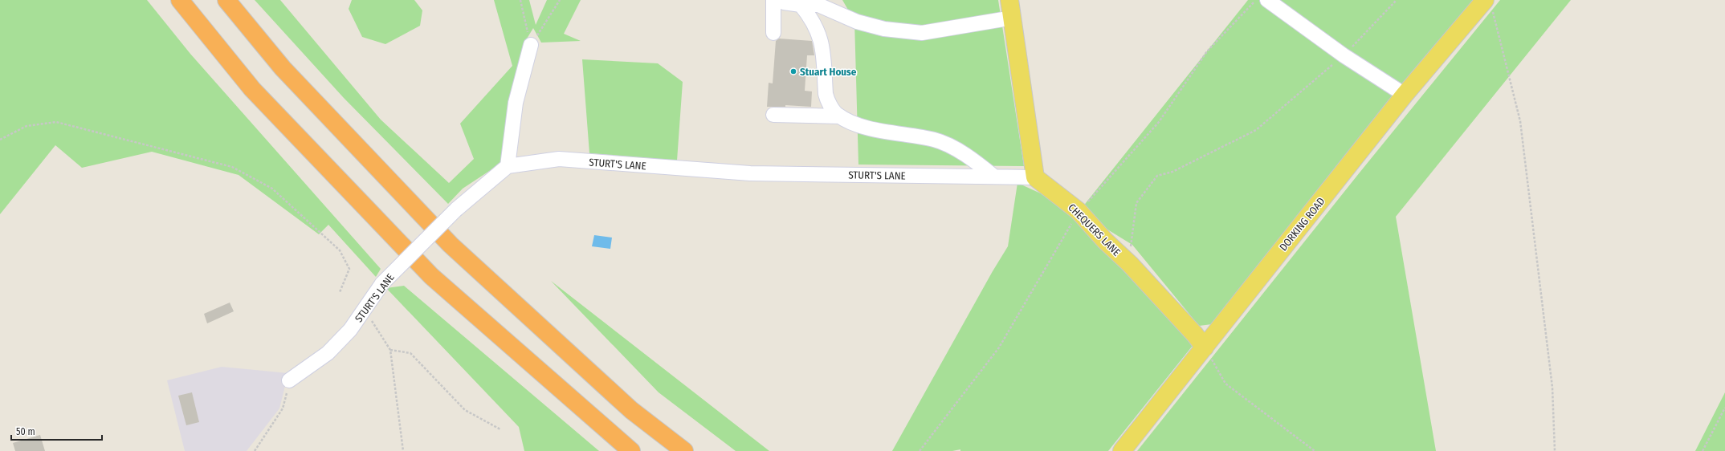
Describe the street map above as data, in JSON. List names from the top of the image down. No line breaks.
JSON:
{"streets":{"main road":["DORKING ROAD","CHEQUERS LANE"],"street":["STURT'S LANE"]},"crossings":[["STURT'S LANE","CHEQUERS LANE"],["DORKING ROAD","CHEQUERS LANE"]],"places":["Stuart House"],"scale_bar":"50 m"}
